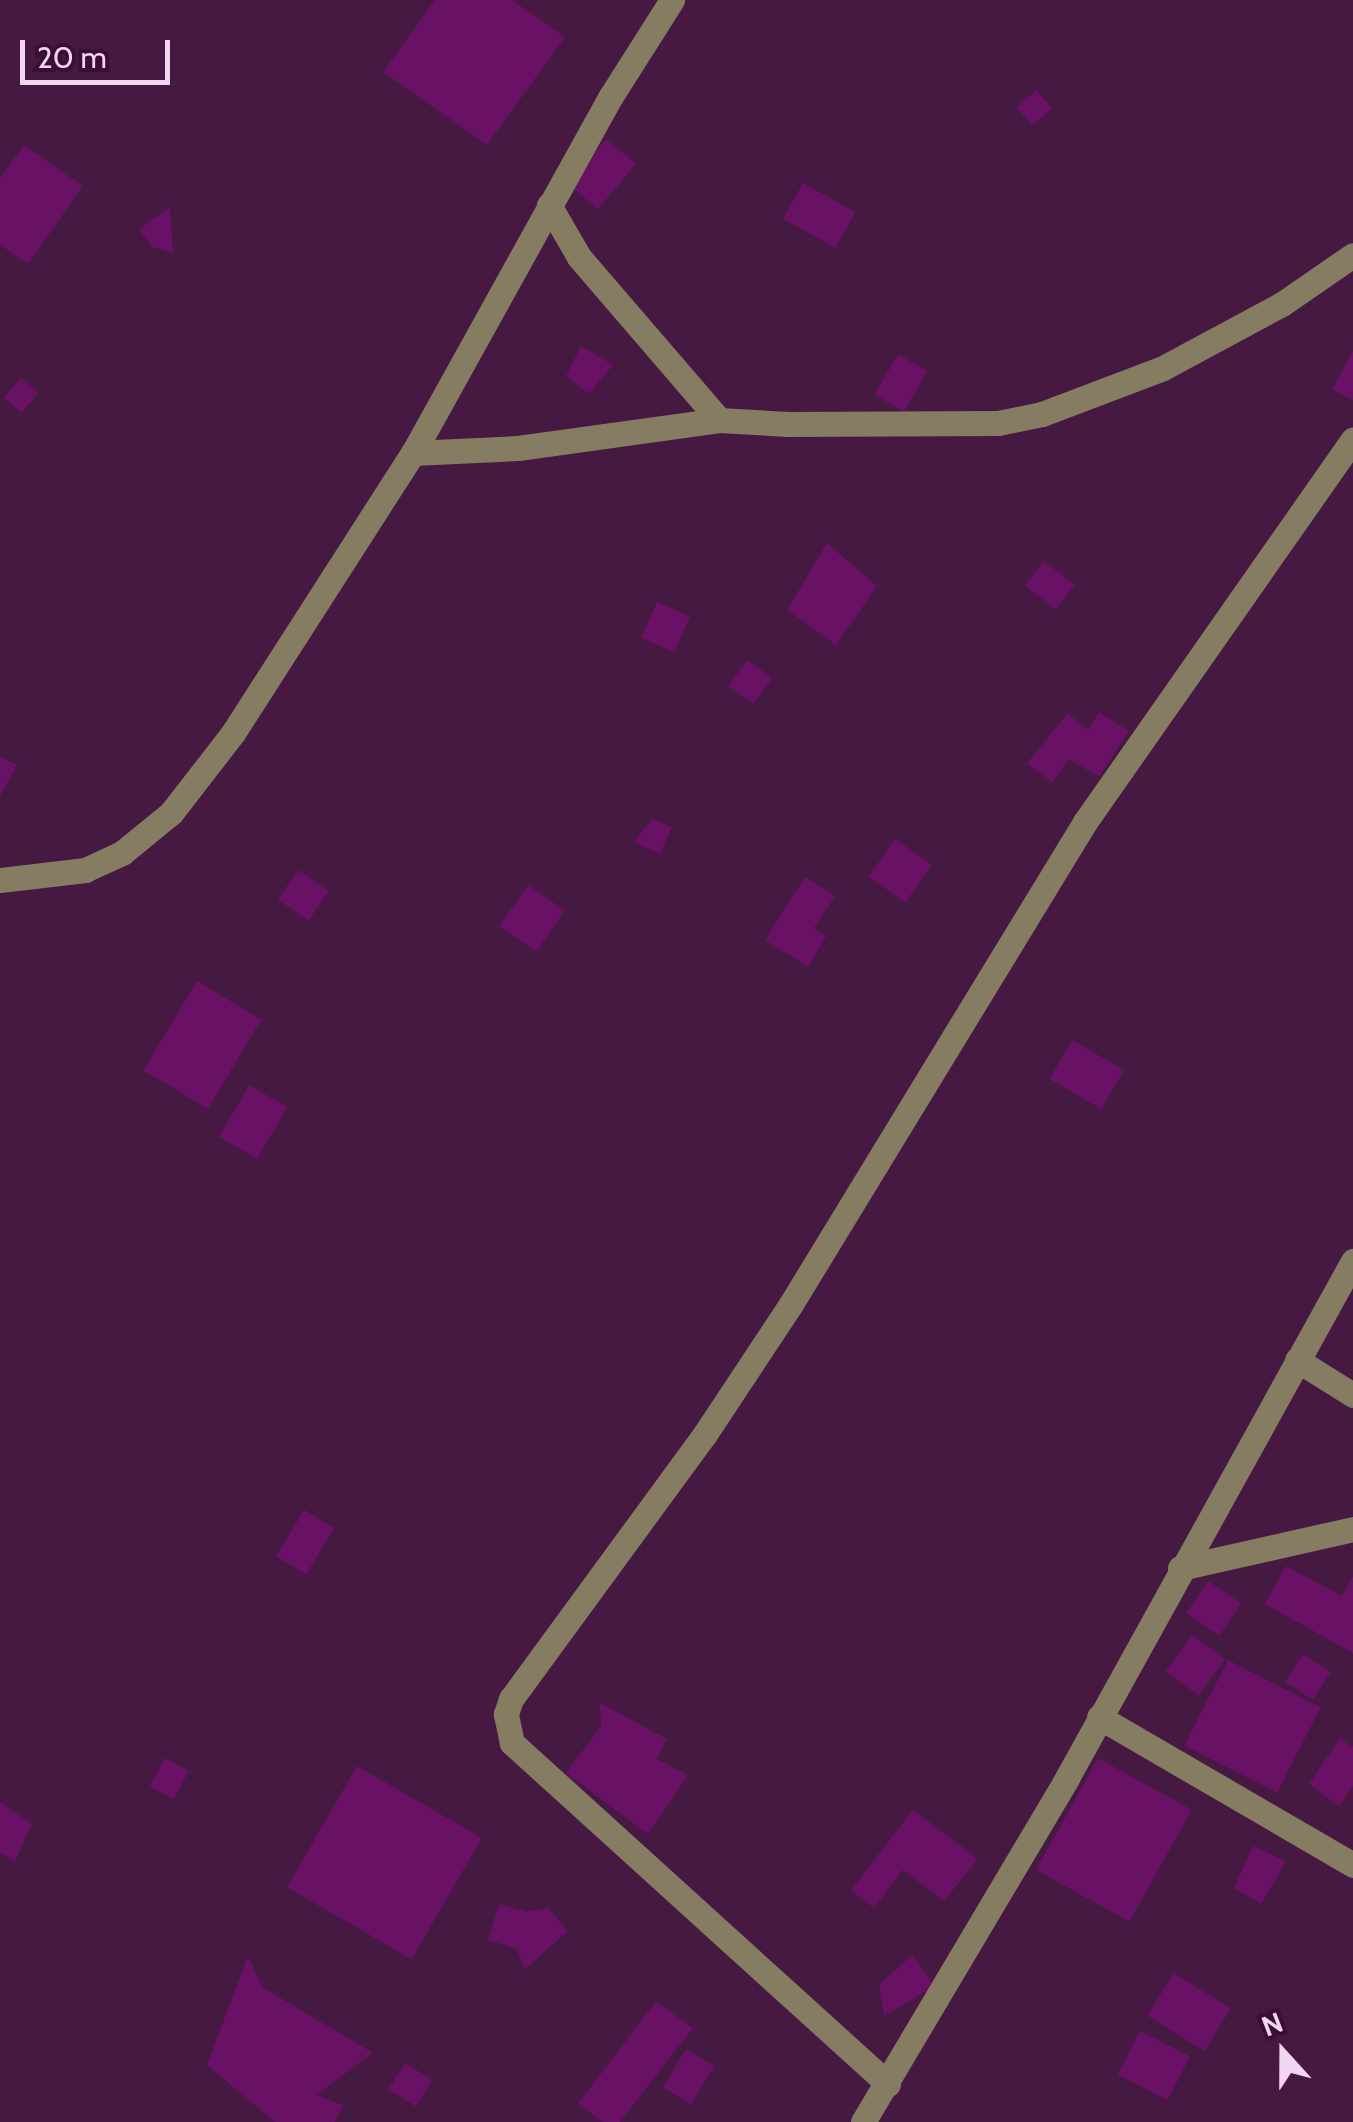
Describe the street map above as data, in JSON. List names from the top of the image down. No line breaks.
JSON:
{"scale_bar":"20 m","north":"top"}
